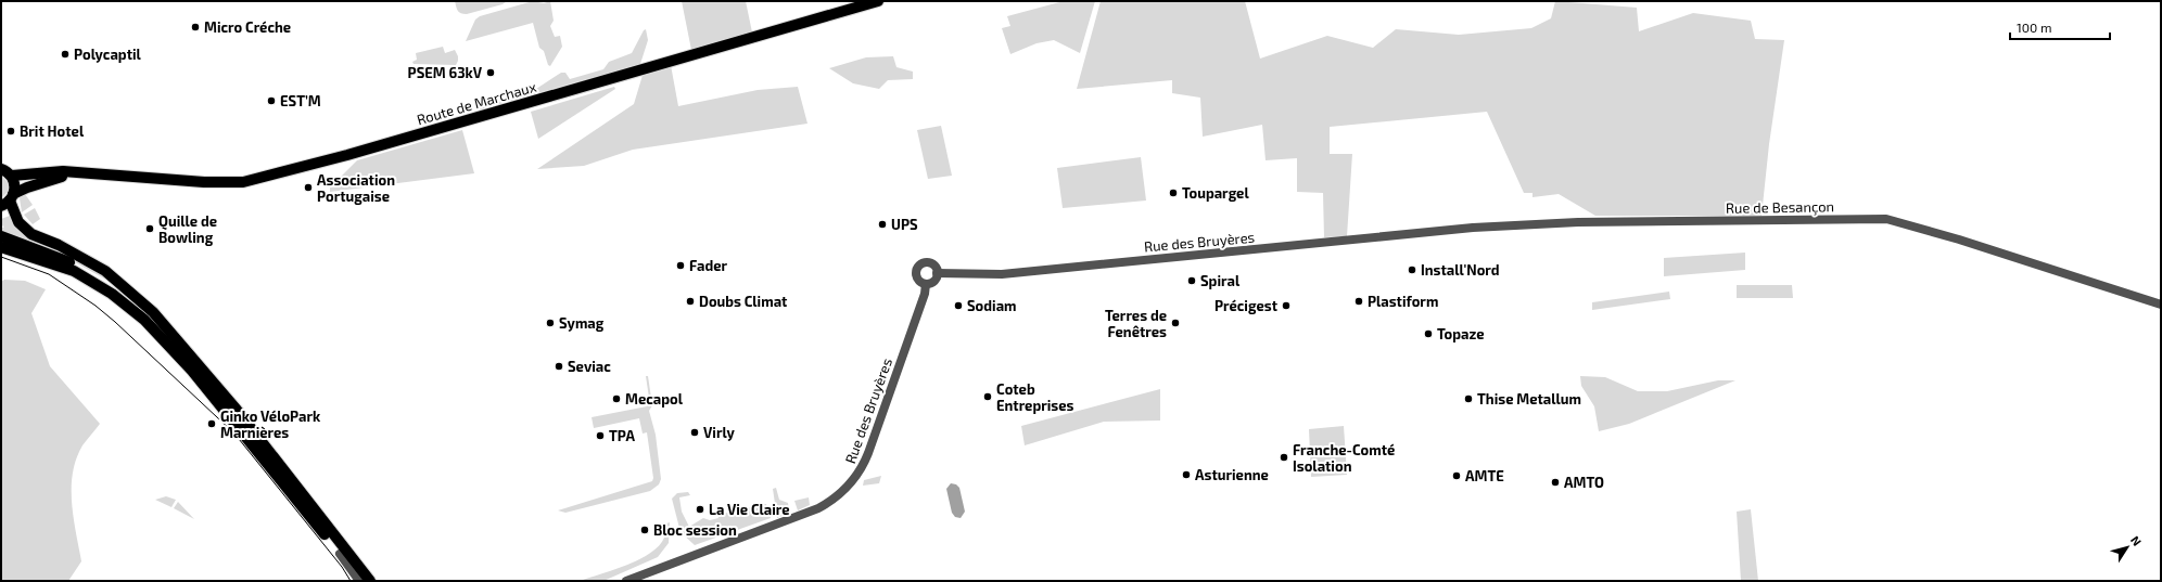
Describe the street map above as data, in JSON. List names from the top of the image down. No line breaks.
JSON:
{"streets":{"main road":["Route de Marchaux"],"street":["Rue de Besançon","Rue des Bruyères"]},"crossings":[["Rue de Besançon","Rue des Bruyères"]],"places":["Micro Créche","Polycaptil","PSEM 63kV","EST’M","Brit Hotel","Association Portugaise","Toupargel","UPS","Quille de Bowling","Fader","Install'Nord","Spiral","Doubs Climat","Plastiform","Sodiam","Précigest","Symag","Terres de Fenêtres","Topaze","Seviac","Coteb Entreprises","Mecapol","Thise Metallum","Ginko VéloPark Marnières","Virly","TPA","Franche-Comté Isolation","Asturienne","AMTE","AMTO","La Vie Claire","Bloc session"],"scale_bar":"100 m","north":"top right"}
